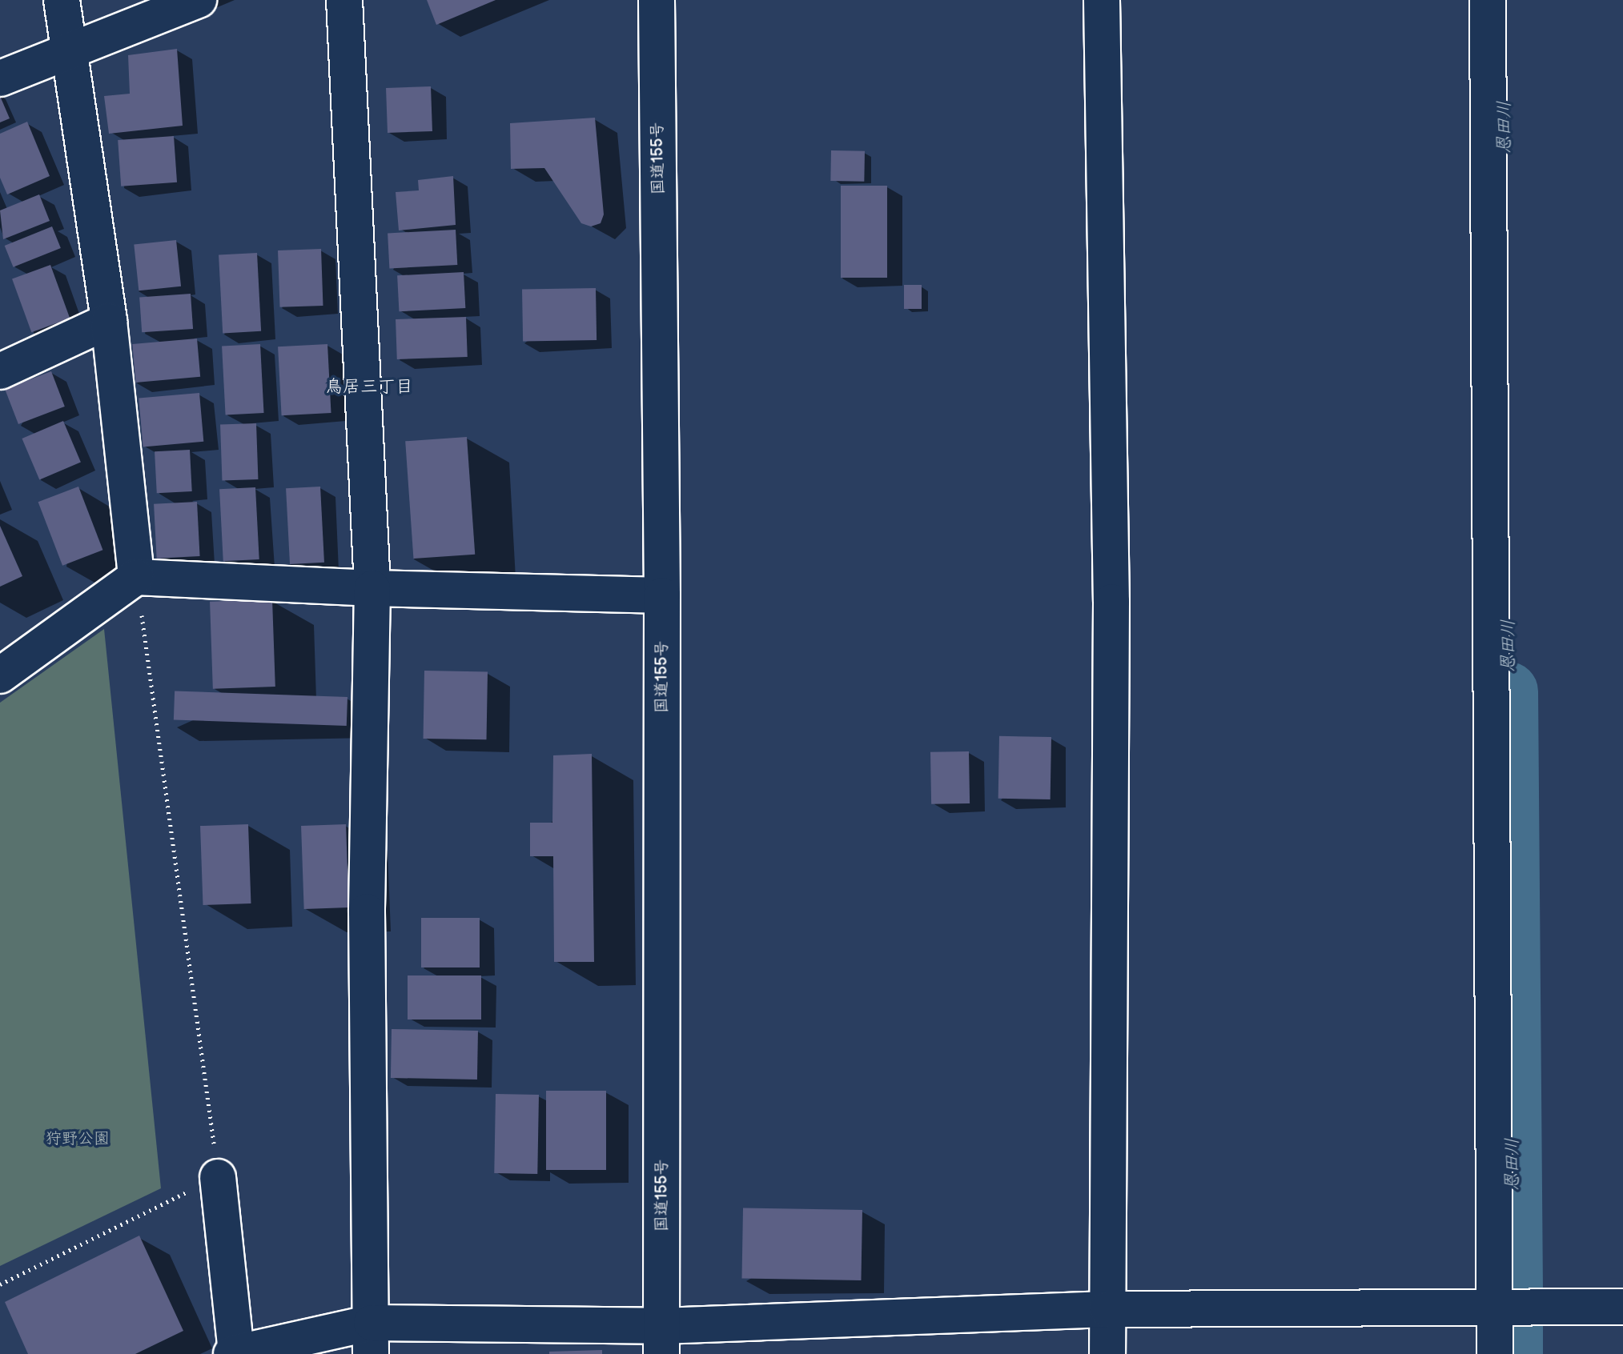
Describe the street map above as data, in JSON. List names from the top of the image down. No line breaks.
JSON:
{"streets":{"main road":["国道155号"]},"districts":["鳥居三丁目"],"water":["恩田川"],"parks":["狩野公園"]}
